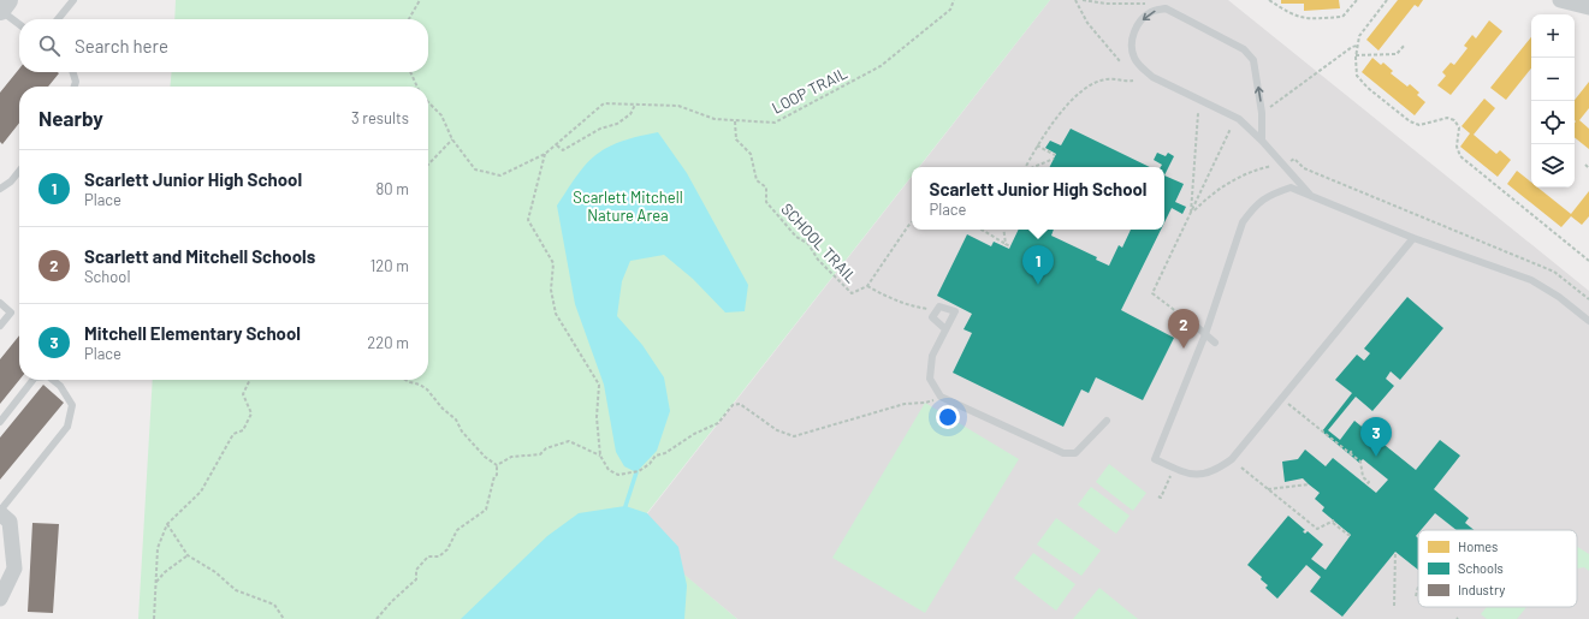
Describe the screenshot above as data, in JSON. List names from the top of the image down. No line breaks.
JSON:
{"streets":{"path":["LOOP TRAIL","SCHOOL TRAIL"]},"crossings":[["LOOP TRAIL","SCHOOL TRAIL"]],"parks":["Scarlett Mitchell Nature Area"],"legend":["Homes","Schools","Industry"],"page":{"map_buttons":["+","−"],"search":"Search here","heading":["Nearby","3 results"],"list":[{"mark":"1","name":"Scarlett Junior High School","note":"Place","value":"80 m"},{"mark":"2","name":"Scarlett and Mitchell Schools","note":"School","value":"120 m"},{"mark":"3","name":"Mitchell Elementary School","note":"Place","value":"220 m"}],"popup":["Scarlett Junior High School","Place"],"pins":["1","2","3"]}}
